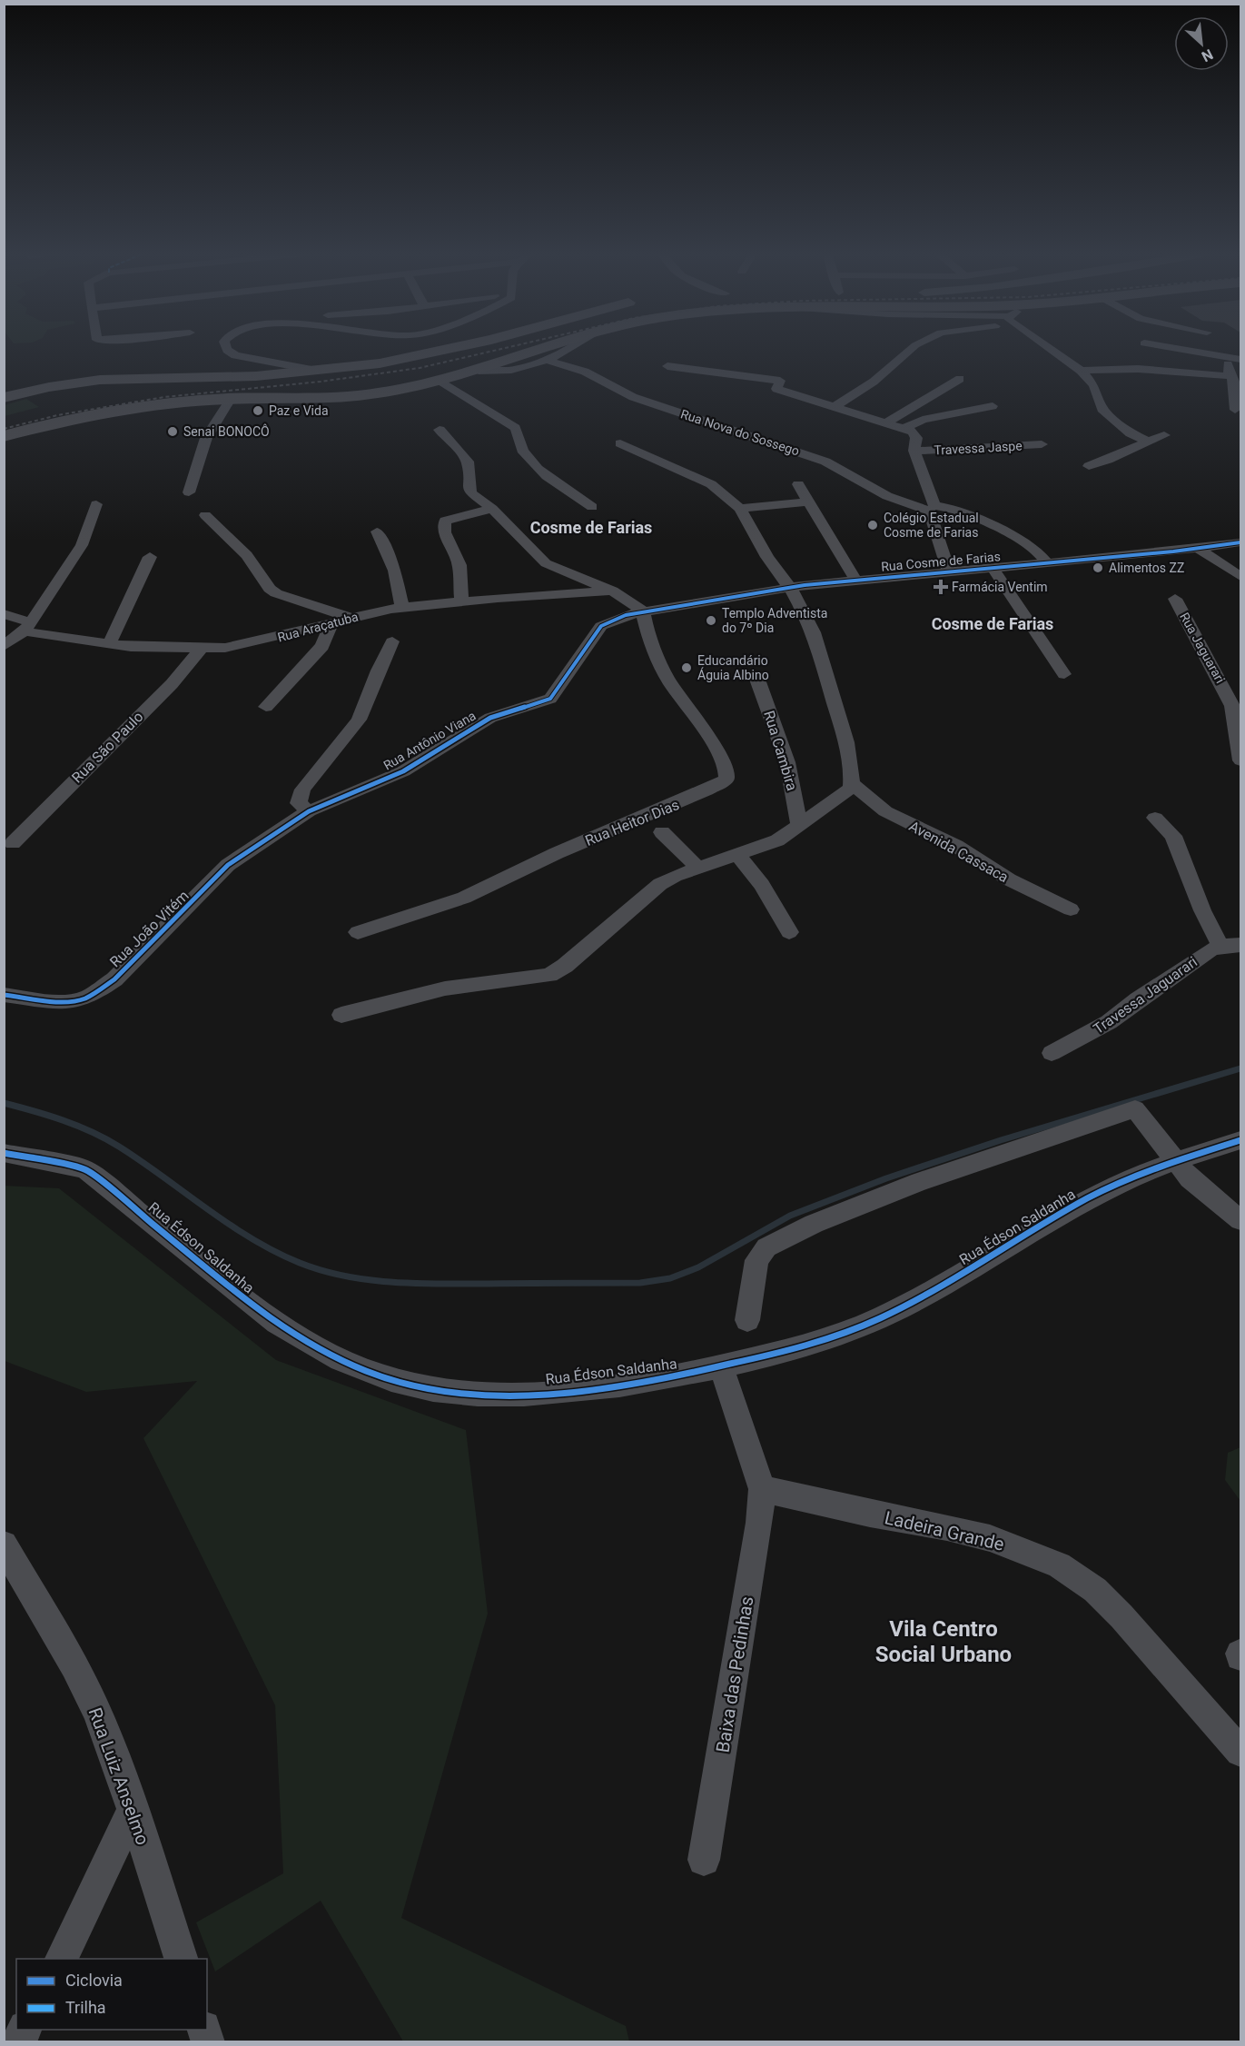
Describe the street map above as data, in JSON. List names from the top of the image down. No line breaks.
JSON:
{"streets":{"street":["Rua Nova do Sossego","Travessa Jaspe","Rua Cosme de Farias","Rua Araçatuba","Rua Jaguarari","Rua Antônio Viana","Rua São Paulo","Rua Cambira","Rua Heitor Dias","Avenida Cassaca","Rua João Vitém","Travessa Jaguarari","Rua Édson Saldanha","Ladeira Grande","Baixa das Pedinhas","Rua Luiz Anselmo"]},"crossings":[["Rua Nova do Sossego","Rua Cosme de Farias"],["Rua Cosme de Farias","Rua Antônio Viana"],["Rua Cosme de Farias","Rua Heitor Dias"],["Rua Araçatuba","Rua São Paulo"],["Rua Antônio Viana","Rua Heitor Dias"],["Rua Antônio Viana","Rua João Vitém"],["Ladeira Grande","Baixa das Pedinhas"]],"districts":["Cosme de Farias","Cosme de Farias","Vila Centro Social Urbano"],"places":{"other":["Paz e Vida","Senai BONOCÔ","Colégio Estadual Cosme de Farias","Alimentos ZZ","Templo Adventista do 7º Dia","Educandário Águia Albino"],"health":["Farmácia Ventim"]},"legend":["Ciclovia","Trilha"],"north":"bottom right"}
